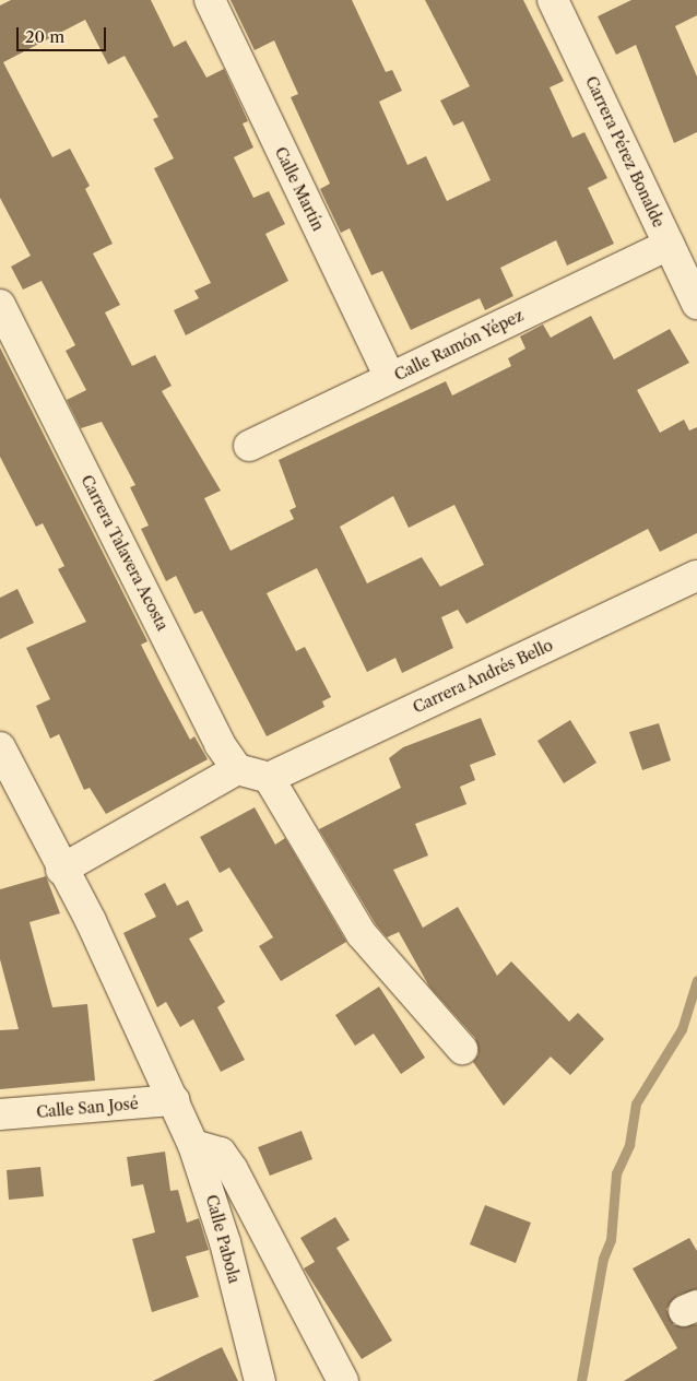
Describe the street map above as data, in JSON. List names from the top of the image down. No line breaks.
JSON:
{"streets":{"street":["Carrera Pérez Bonalde","Calle Martín","Calle Ramón Yépez","Carrera Talavera Acosta","Carrera Andrés Bello","Calle San José","Calle Pabola"]},"crossings":[["Carrera Pérez Bonalde","Calle Ramón Yépez"],["Calle Martín","Calle Ramón Yépez"],["Calle San José","Calle Pabola"]],"scale_bar":"20 m"}
